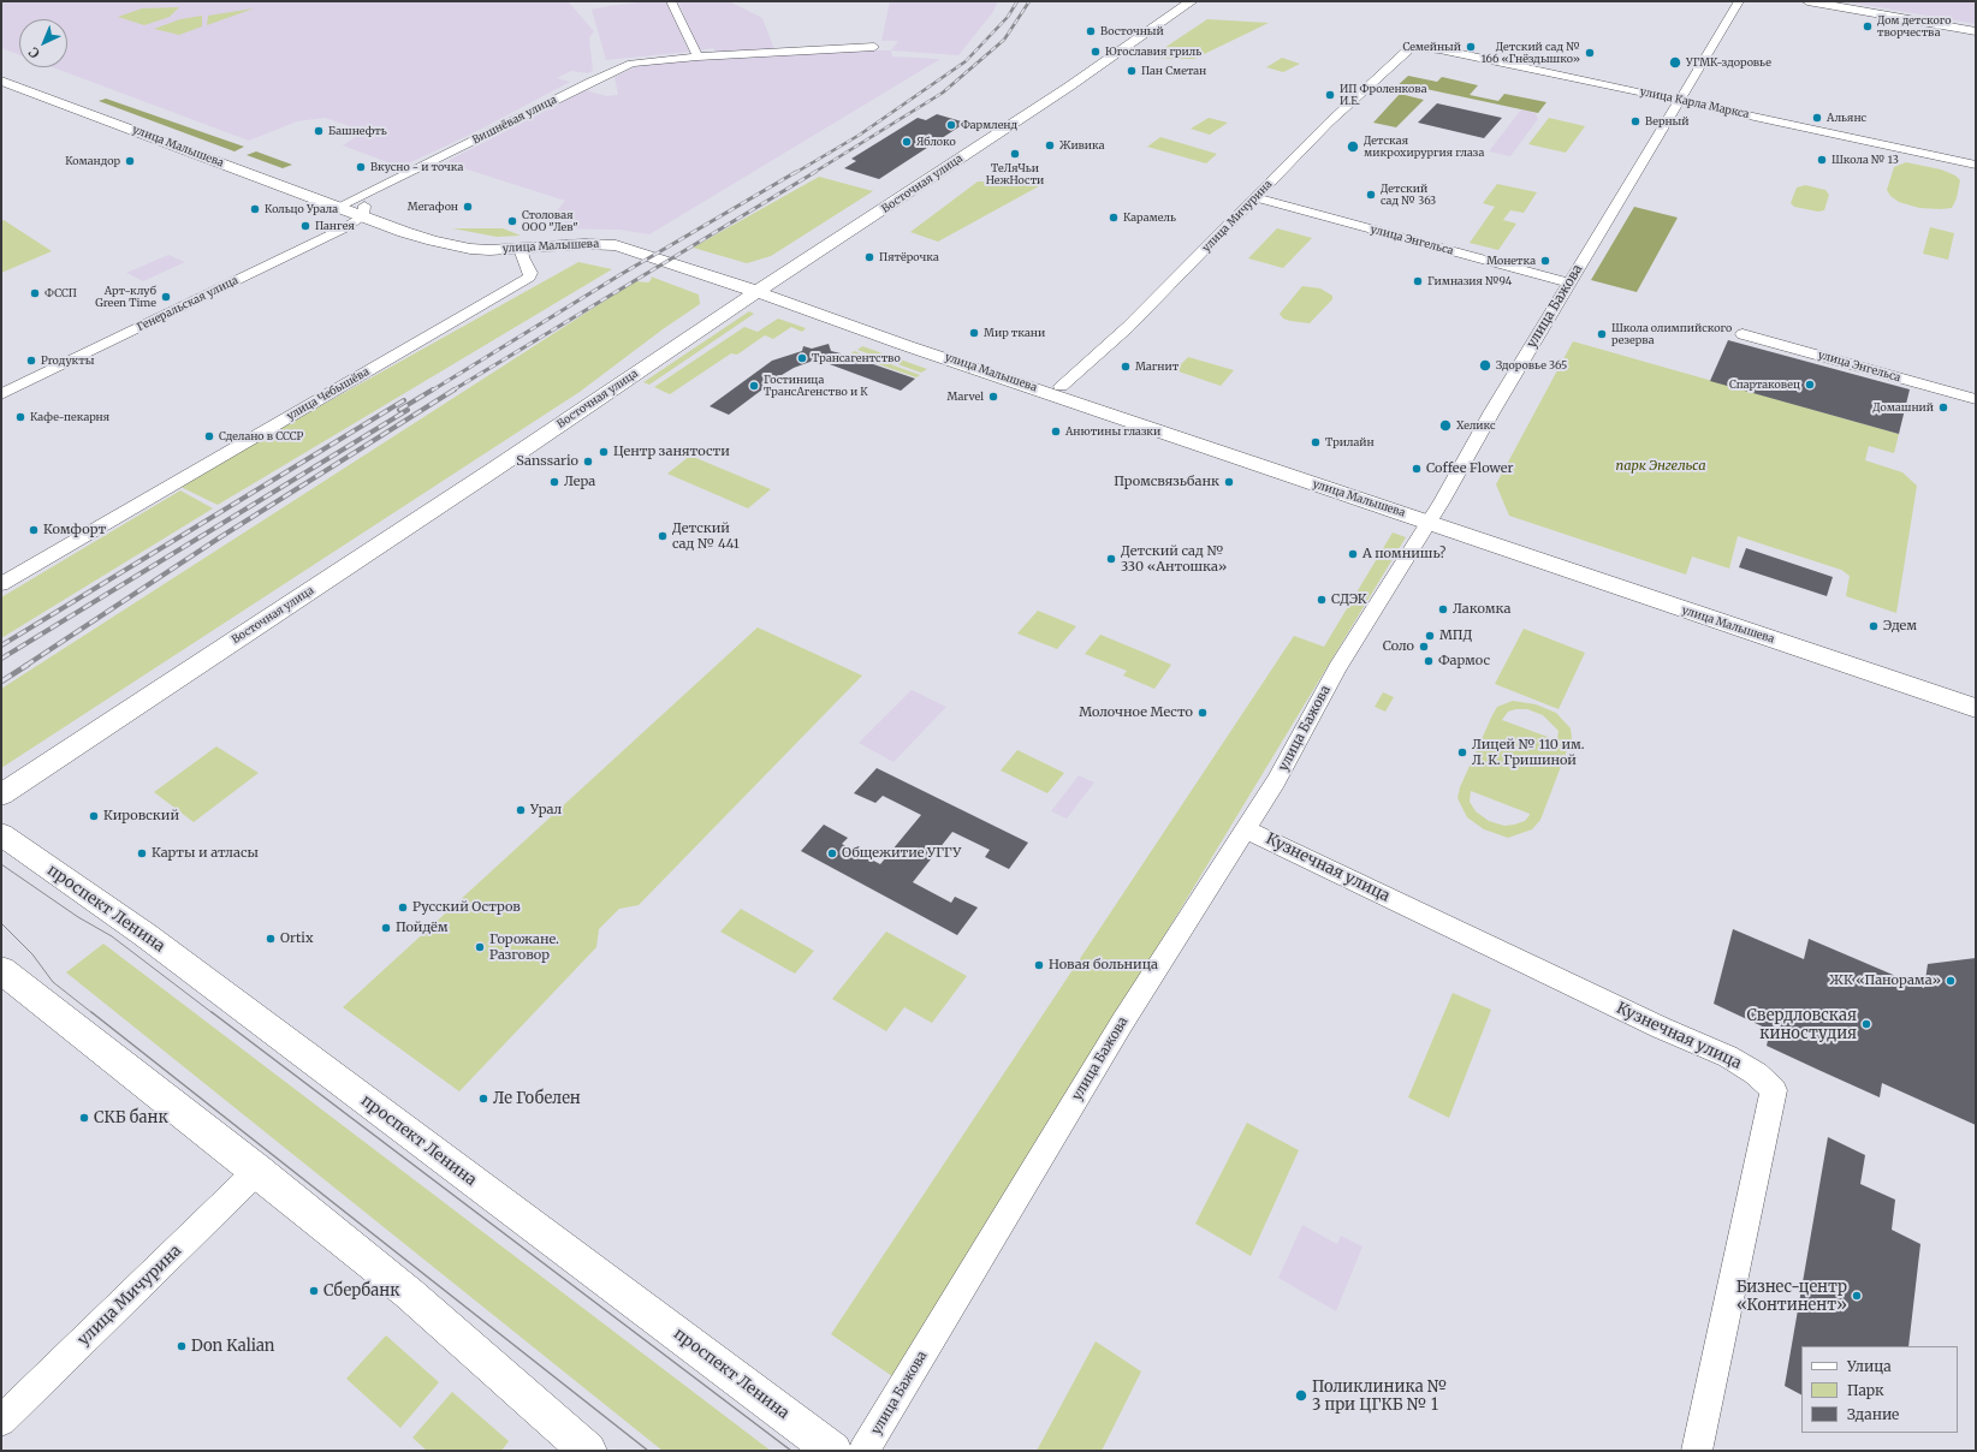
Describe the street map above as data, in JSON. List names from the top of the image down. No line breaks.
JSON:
{"streets":{"main road":["улица Малышева","Восточная улица","проспект Ленина"],"street":["улица Карла Маркса","Вишнёвая улица","улица Мичурина","улица Энгельса","Генеральская улица","улица Бажова","улица Чебышёва","Кузнечная улица"]},"crossings":[["улица Карла Маркса","улица Мичурина"],["улица Карла Маркса","улица Бажова"],["Вишнёвая улица","улица Малышева"],["Вишнёвая улица","Генеральская улица"],["улица Малышева","Восточная улица"],["улица Малышева","улица Мичурина"],["улица Малышева","Генеральская улица"],["улица Малышева","улица Бажова"],["улица Малышева","улица Чебышёва"],["улица Мичурина","улица Энгельса"],["улица Энгельса","улица Бажова"],["улица Бажова","Кузнечная улица"]],"parks":["парк Энгельса"],"places":["Дом детского творчества","Восточный","Семейный","Югославия гриль","Детский сад № 166 «Гнёздышко»","УГМК-здоровье","Пан Сметан","ИП Фроленкова И.Е.","Альянс","Верный","Фармленд","Башнефть","Яблоко","Живика","Детская микрохирургия глаза","ТеЛяЧьи НежНости","Школа № 13","Командор","Вкусно - и точка","Детский сад № 363","Мегафон","Кольцо Урала","Карамель","Столовая ООО \"Лев\"","Пангея","Пятёрочка","Монетка","Гимназия №94","ФССП","Арт-клуб Green Time","Мир ткани","Школа олимпийского резерва","Трансагентство","Proдукты","Здоровье 365","Магнит","Спартаковец","Гостиница ТрансАгенство и К","Marvel","Домашний","Кафе-пекарня","Хеликс","Анютины глазки","Сделано в СССР","Трилайн","Центр занятости","Sanssario","Coffee Flower","Лера","Промсвязьбанк","Комфорт","Детский сад № 441","А помнишь?","Детский сад № 330 «Антошка»","СДЭК","Лакомка","Эдем","МПД","Соло","Фармос","Молочное Место","Лицей № 110 им. Л. К. Гришиной","Урал","Кировский","Карты и атласы","Общежитие УГГУ","Русский Остров","Пойдём","Ortix","Горожане. Разговор","Новая больница","ЖК «Панорама»","Свердловская киностудия","Ле Гобелен","СКБ банк","Сбербанк","Бизнес-центр «Континент»","Don Kalian","Поликлиника № 3 при ЦГКБ № 1"],"legend":["Улица","Парк","Здание"],"north":"bottom left"}
